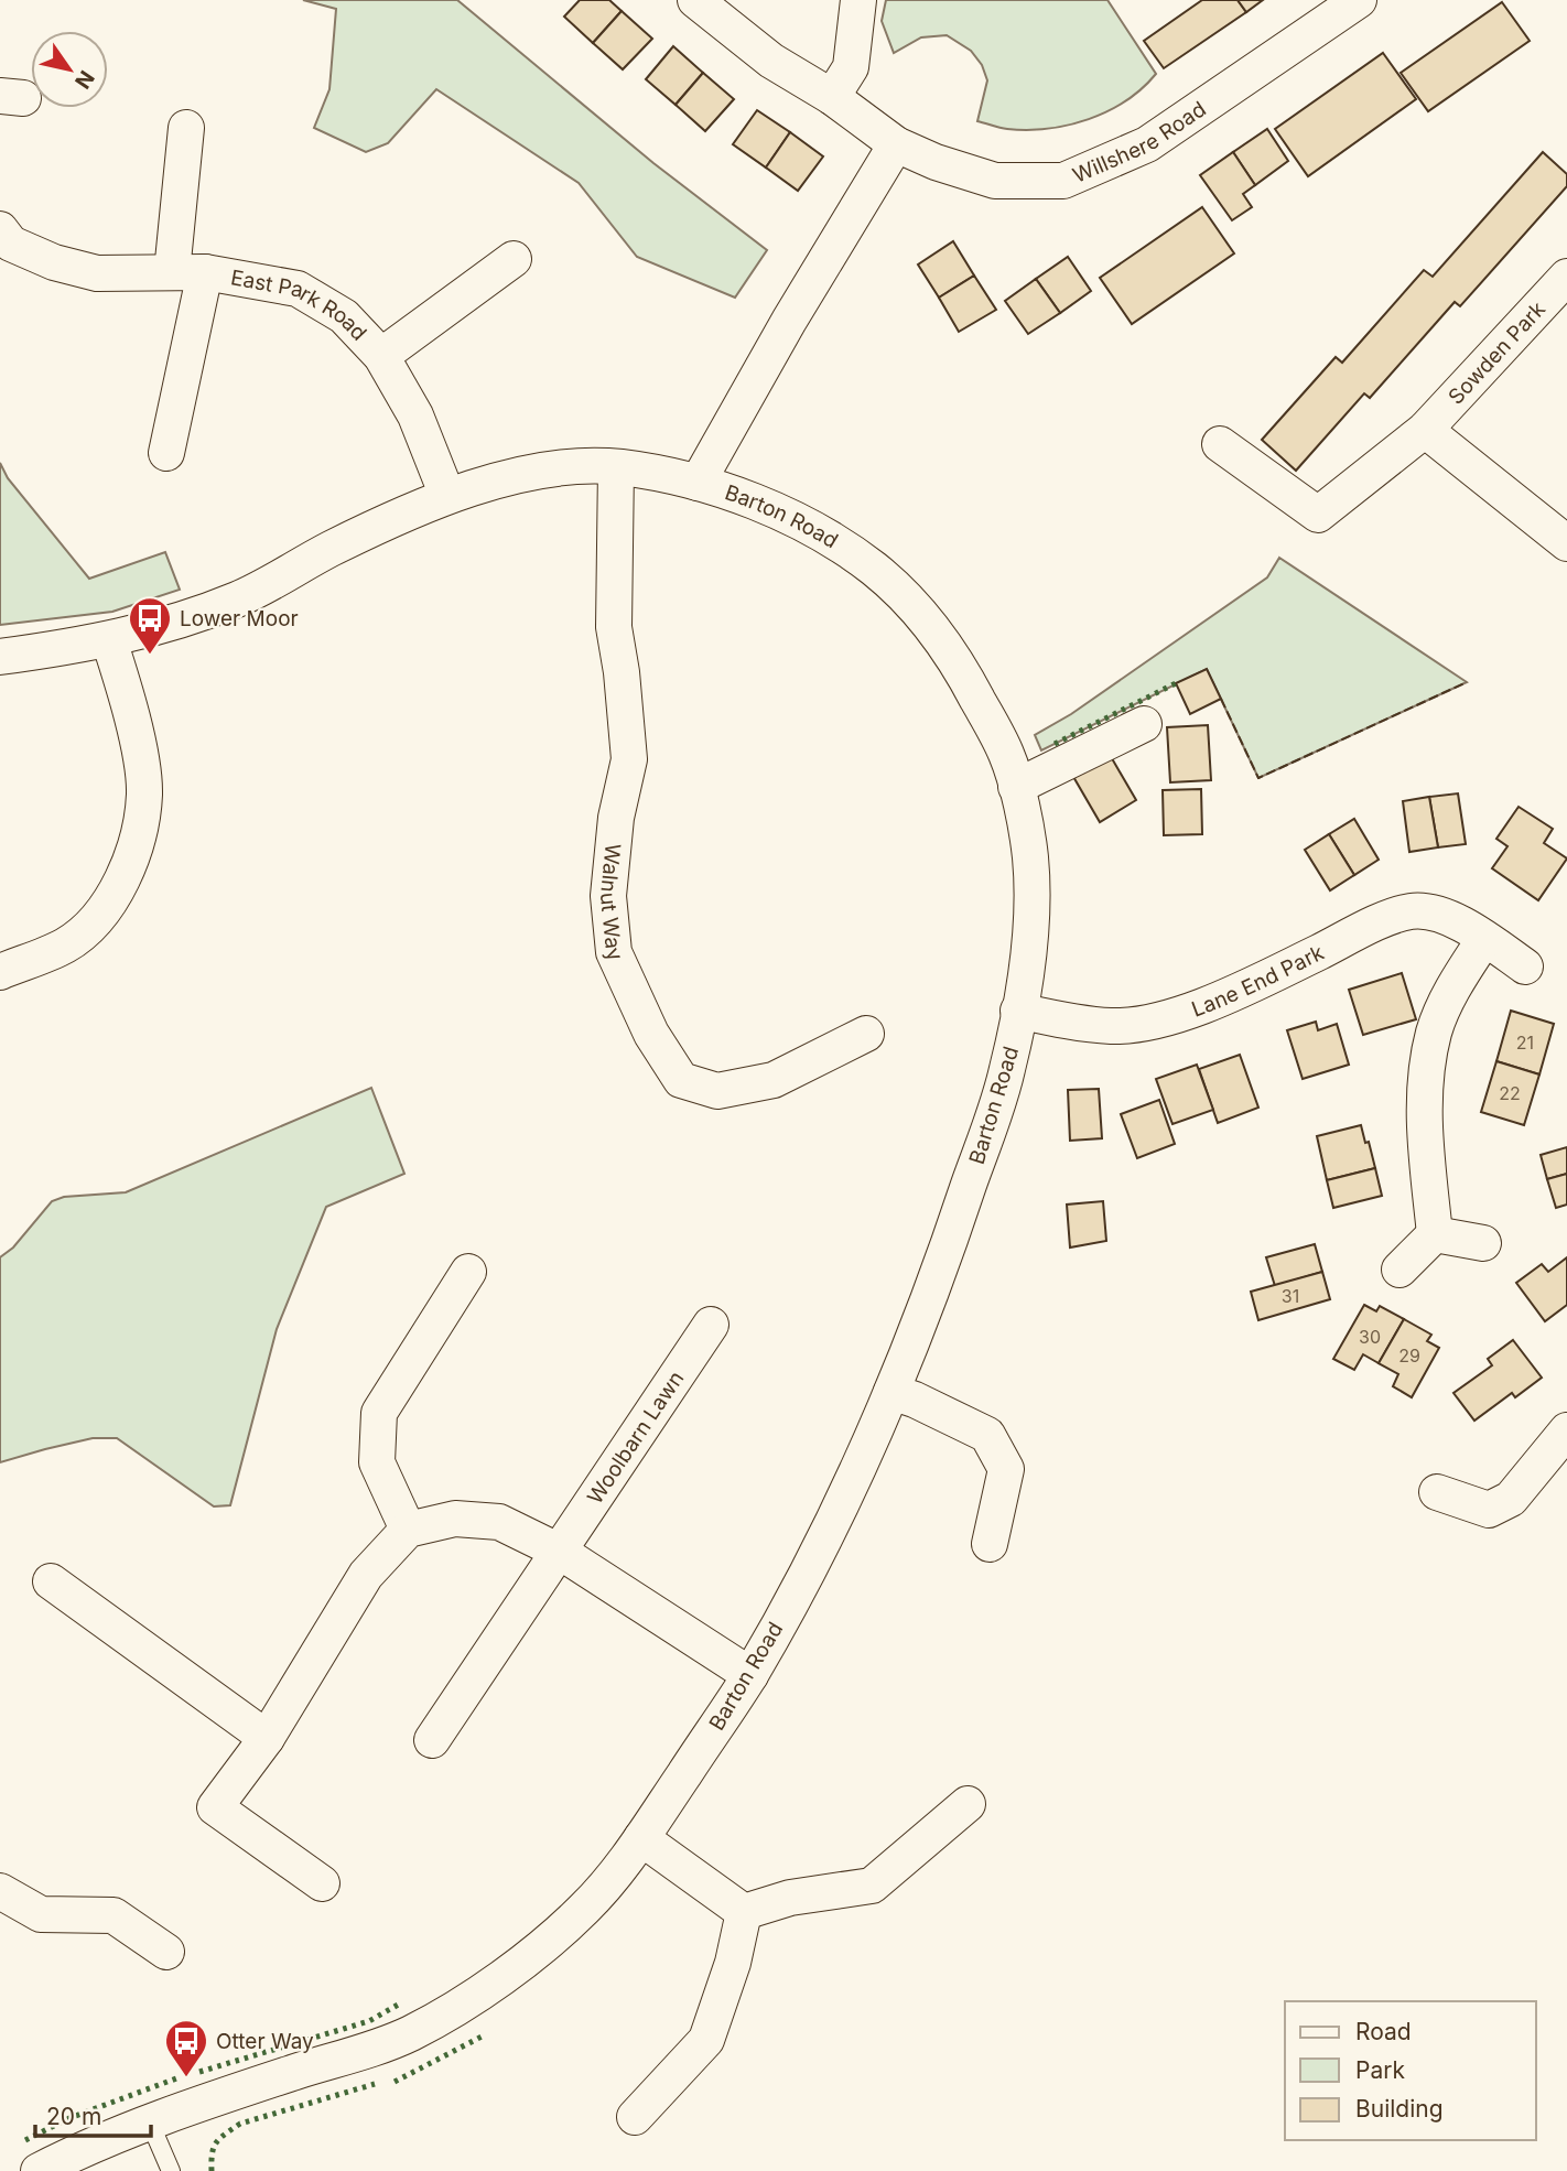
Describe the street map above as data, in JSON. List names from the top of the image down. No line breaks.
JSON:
{"streets":{"street":["Willshere Road","East Park Road","Sowden Park","Barton Road","Walnut Way","Lane End Park","Woolbarn Lawn"]},"crossings":[["East Park Road","Barton Road"],["Barton Road","Walnut Way"],["Barton Road","Lane End Park"]],"places":{"bus stop":["Lower Moor","Otter Way"]},"house_numbers":["21","22","31","30","29"],"legend":["Road","Park","Building"],"scale_bar":"20 m","north":"bottom right"}
